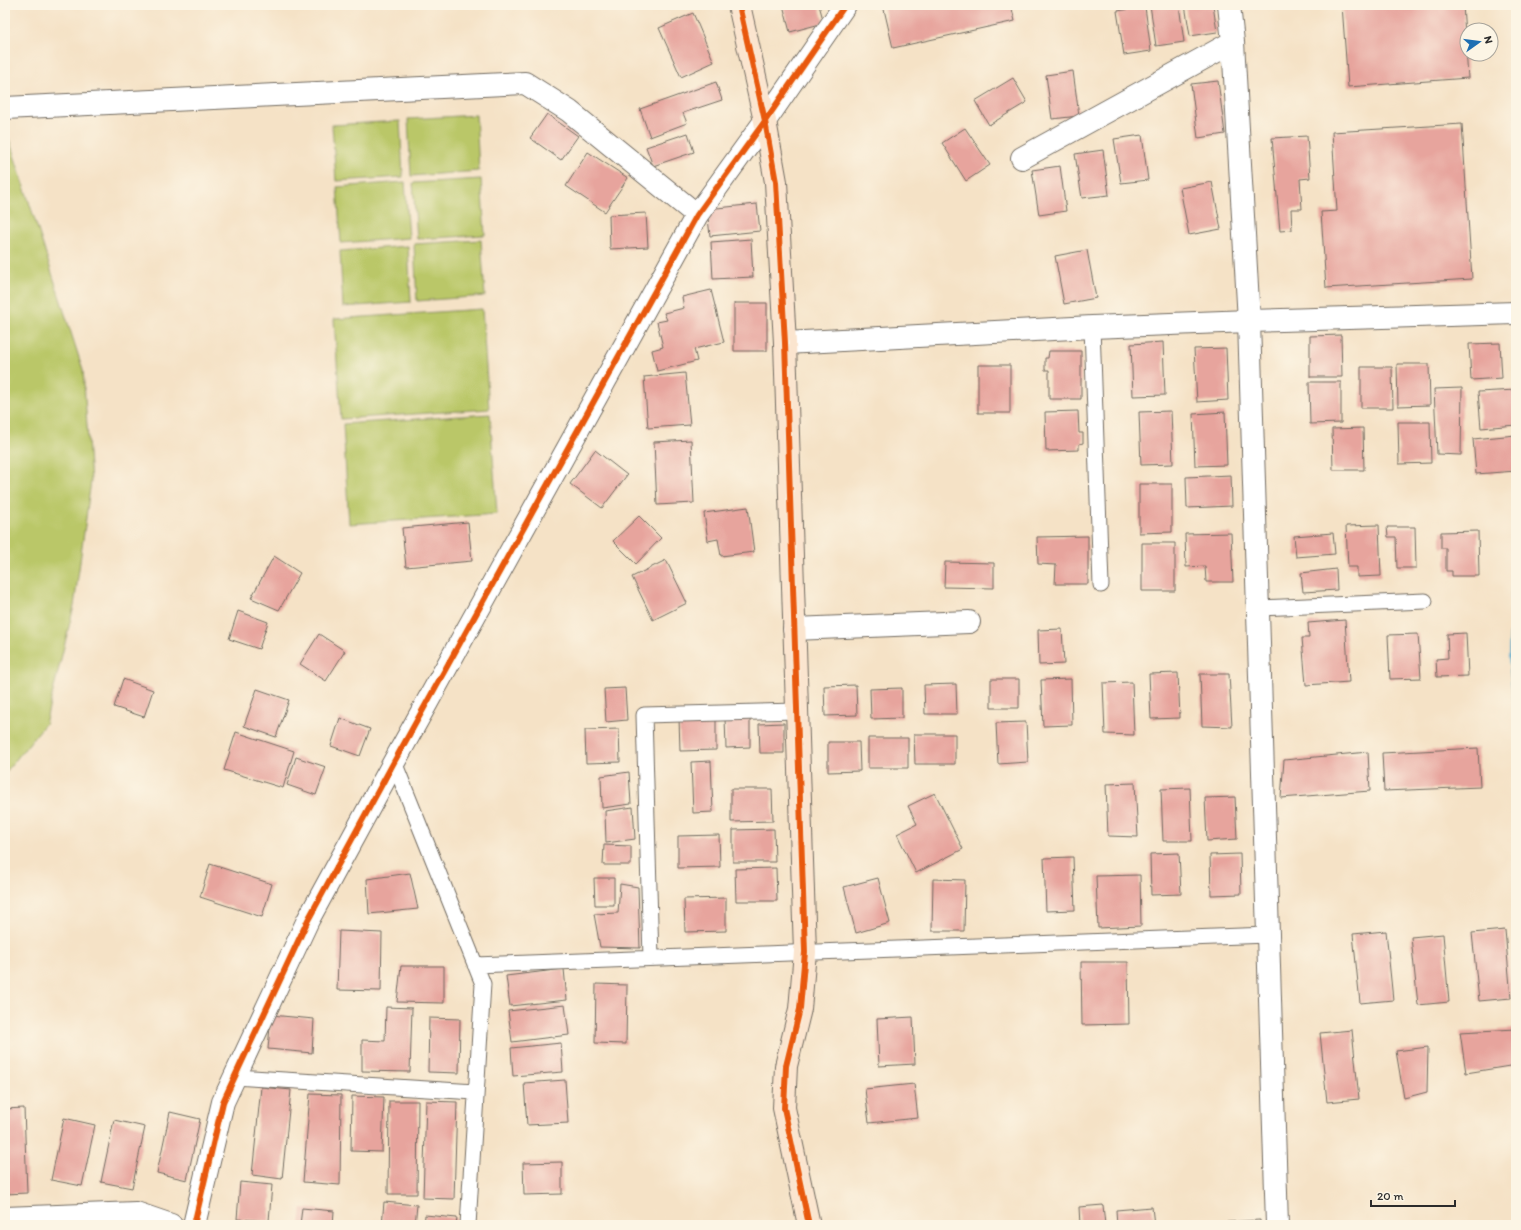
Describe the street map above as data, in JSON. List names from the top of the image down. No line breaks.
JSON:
{"scale_bar":"20 m","north":"right"}
